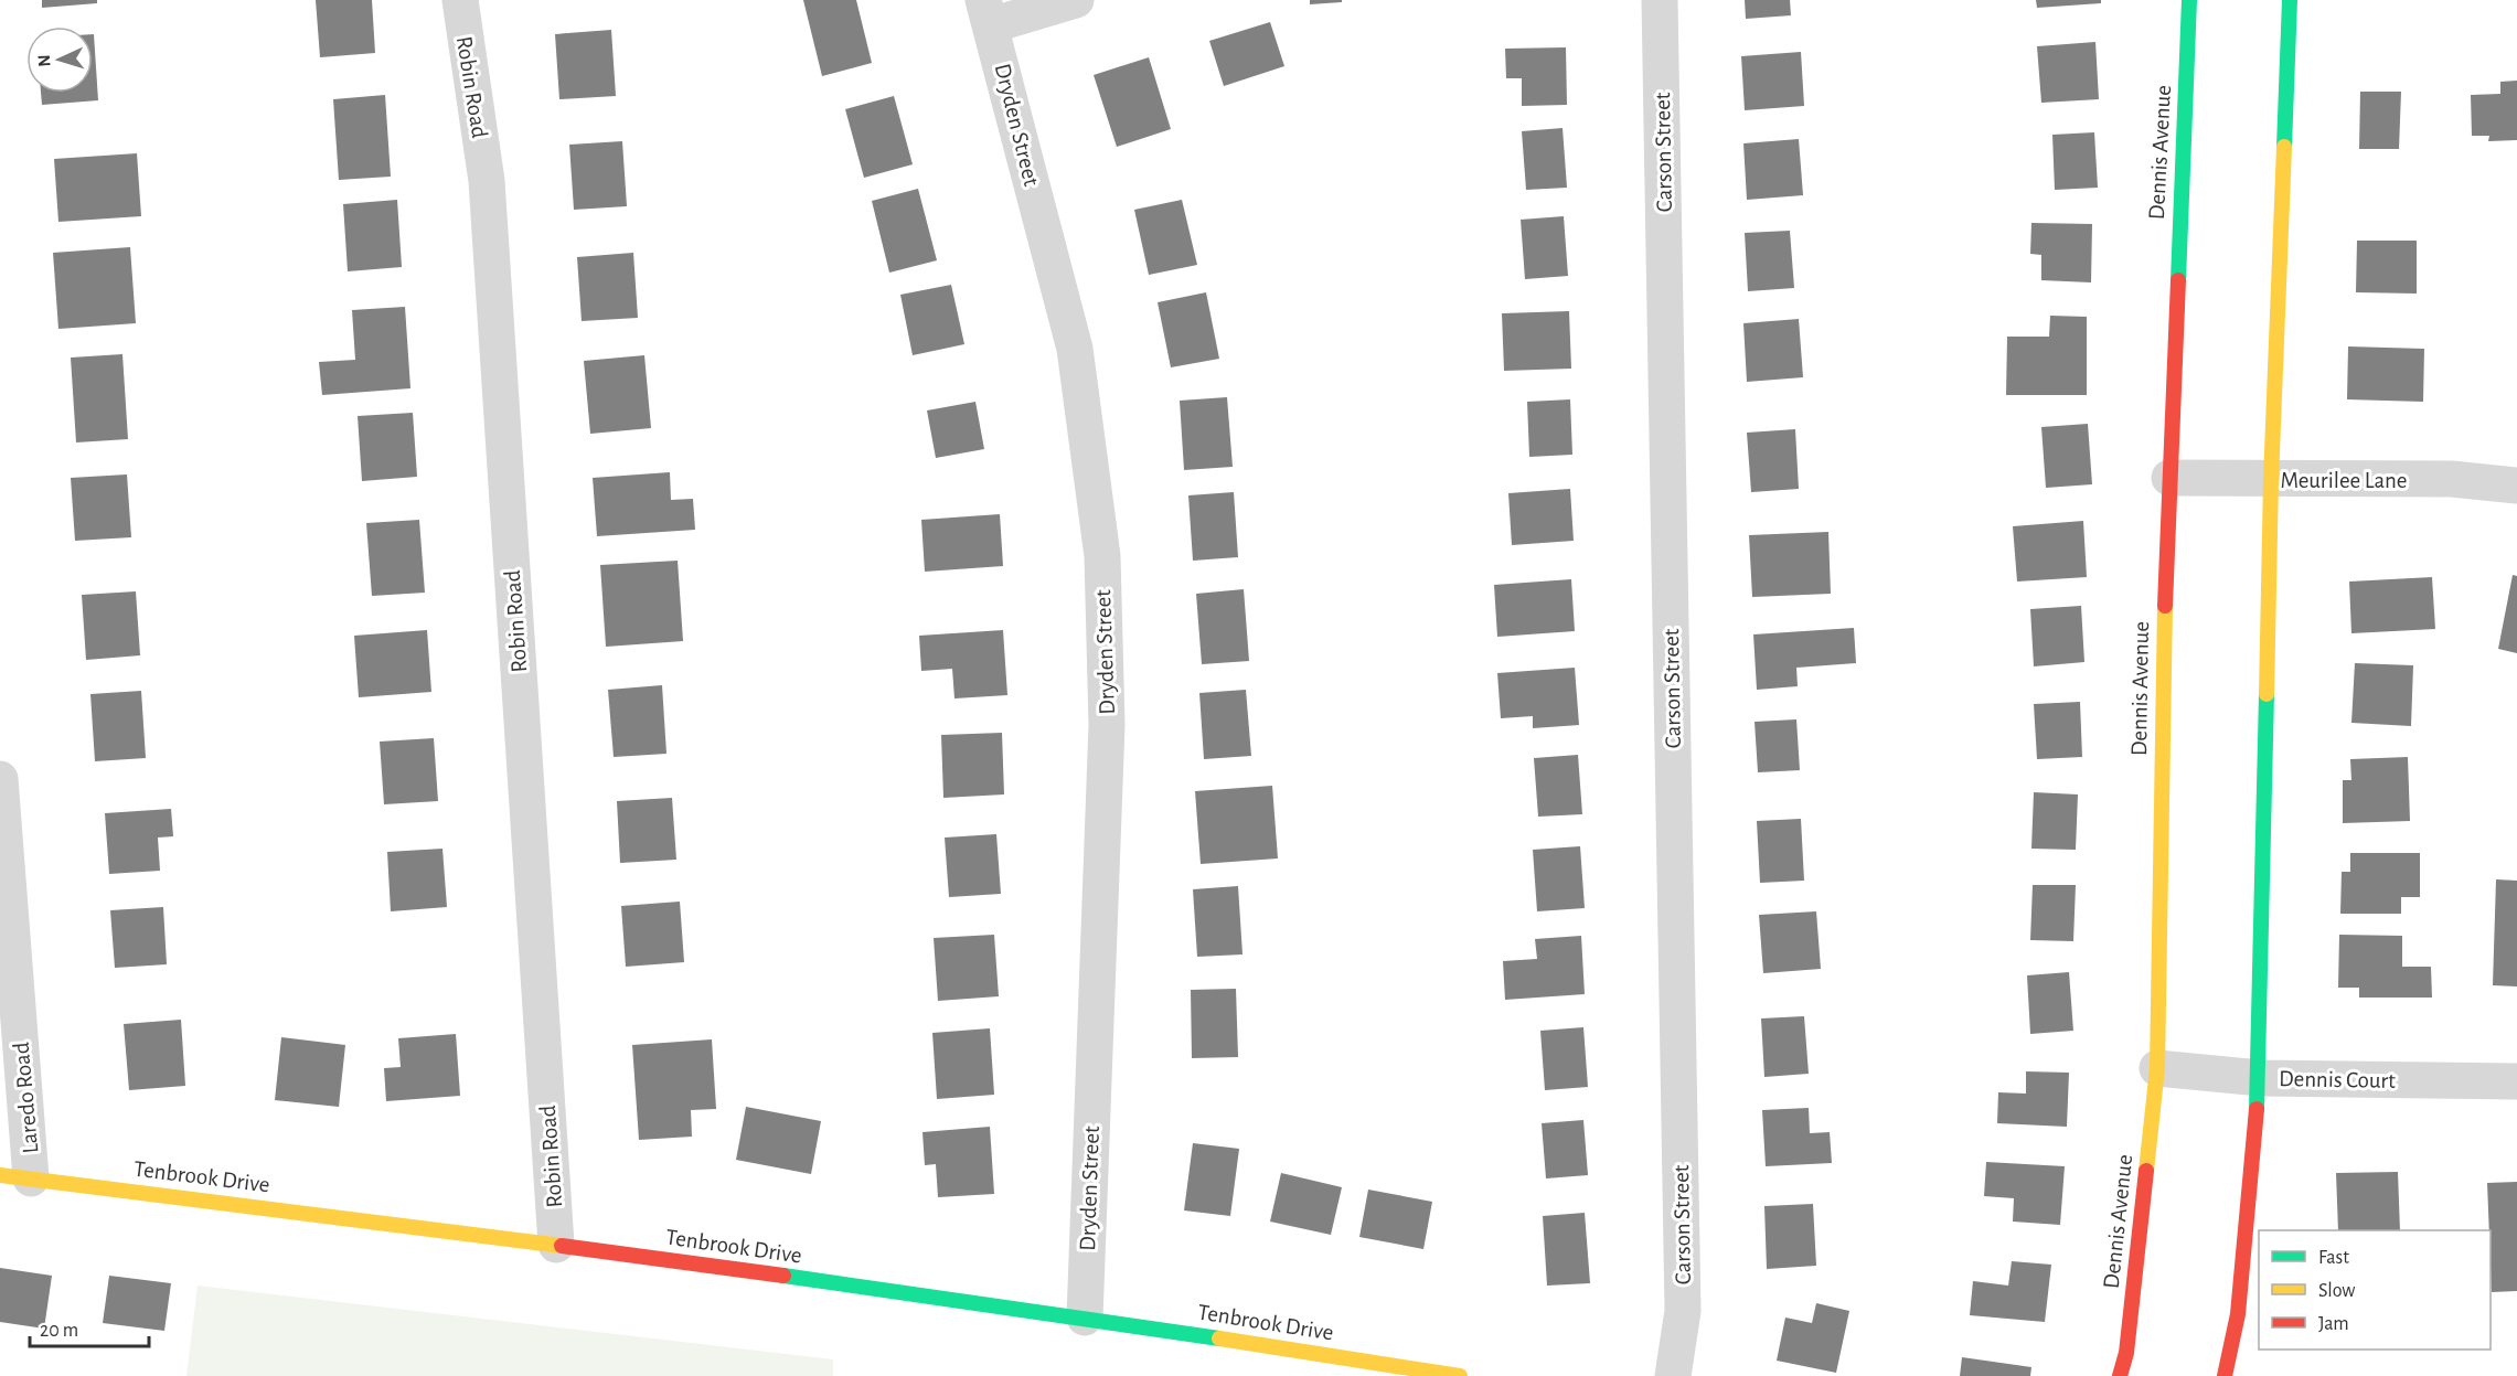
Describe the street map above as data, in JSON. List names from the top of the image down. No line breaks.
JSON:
{"streets":{"street":["Robin Road","Dryden Street","Carson Street","Dennis Avenue","Meurilee Lane","Dennis Court","Laredo Road","Tenbrook Drive"]},"crossings":[["Robin Road","Tenbrook Drive"],["Dryden Street","Tenbrook Drive"],["Dennis Avenue","Meurilee Lane"],["Dennis Avenue","Dennis Court"],["Laredo Road","Tenbrook Drive"]],"legend":["Fast","Slow","Jam"],"scale_bar":"20 m","north":"left"}
